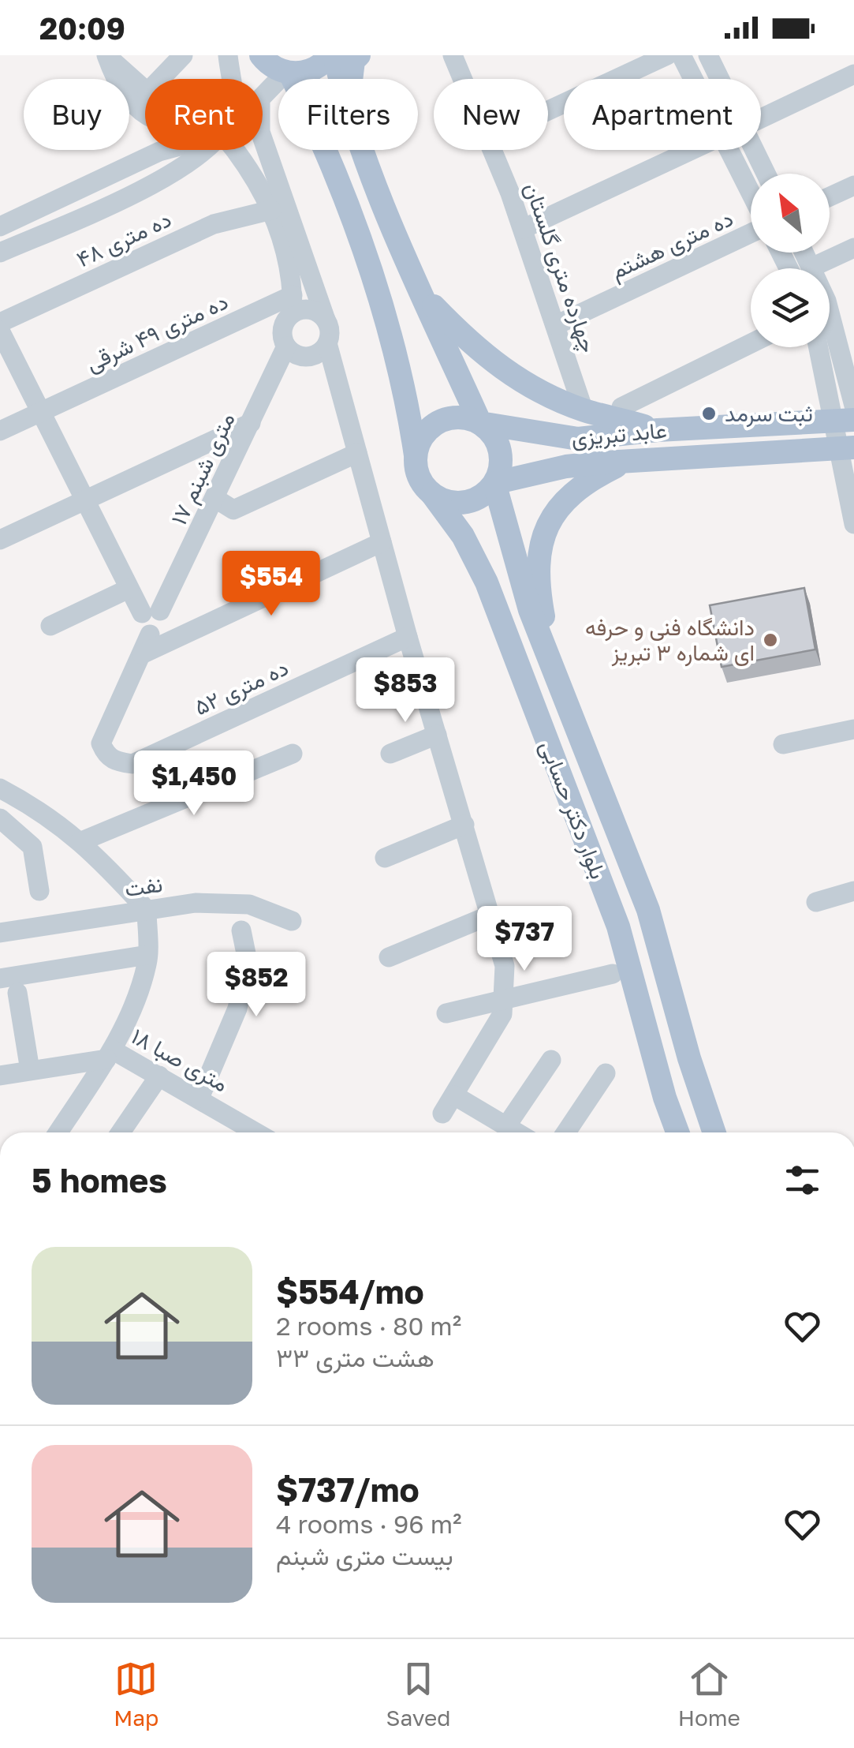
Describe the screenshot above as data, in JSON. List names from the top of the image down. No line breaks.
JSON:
{"streets":{"main road":["عابد تبریزی","بلوار دکتر حسابی"],"street":["ده متری ۴۸","ده متری هشتم","چهارده متری گلستان","ده متری ۴۹ شرقی","۱۷ متری شبنم","ده متری ۵۲","نفت","متری صبا ۱۸"]},"crossings":[["ده متری هشتم","چهارده متری گلستان"],["ده متری ۴۹ شرقی","۱۷ متری شبنم"],["عابد تبریزی","بلوار دکتر حسابی"],["۱۷ متری شبنم","ده متری ۵۲"],["نفت","متری صبا ۱۸"]],"places":["ثبت سرمد","دانشگاه فنی و حرفه ای شماره ۳ تبریز"],"north":"top left","page":{"status":"20:09","chip":["Buy","Rent","Filters","New","Apartment"],"price":["$554","$853","$1,450","$737","$852"],"heading":"5 homes","list":[{"name":"$554/mo","note":"2 rooms · 80 m² · هشت متری ۳۳"},{"name":"$737/mo","note":"4 rooms · 96 m² · بیست متری شبنم"}],"tabs":["Map","Saved","Home"]}}
